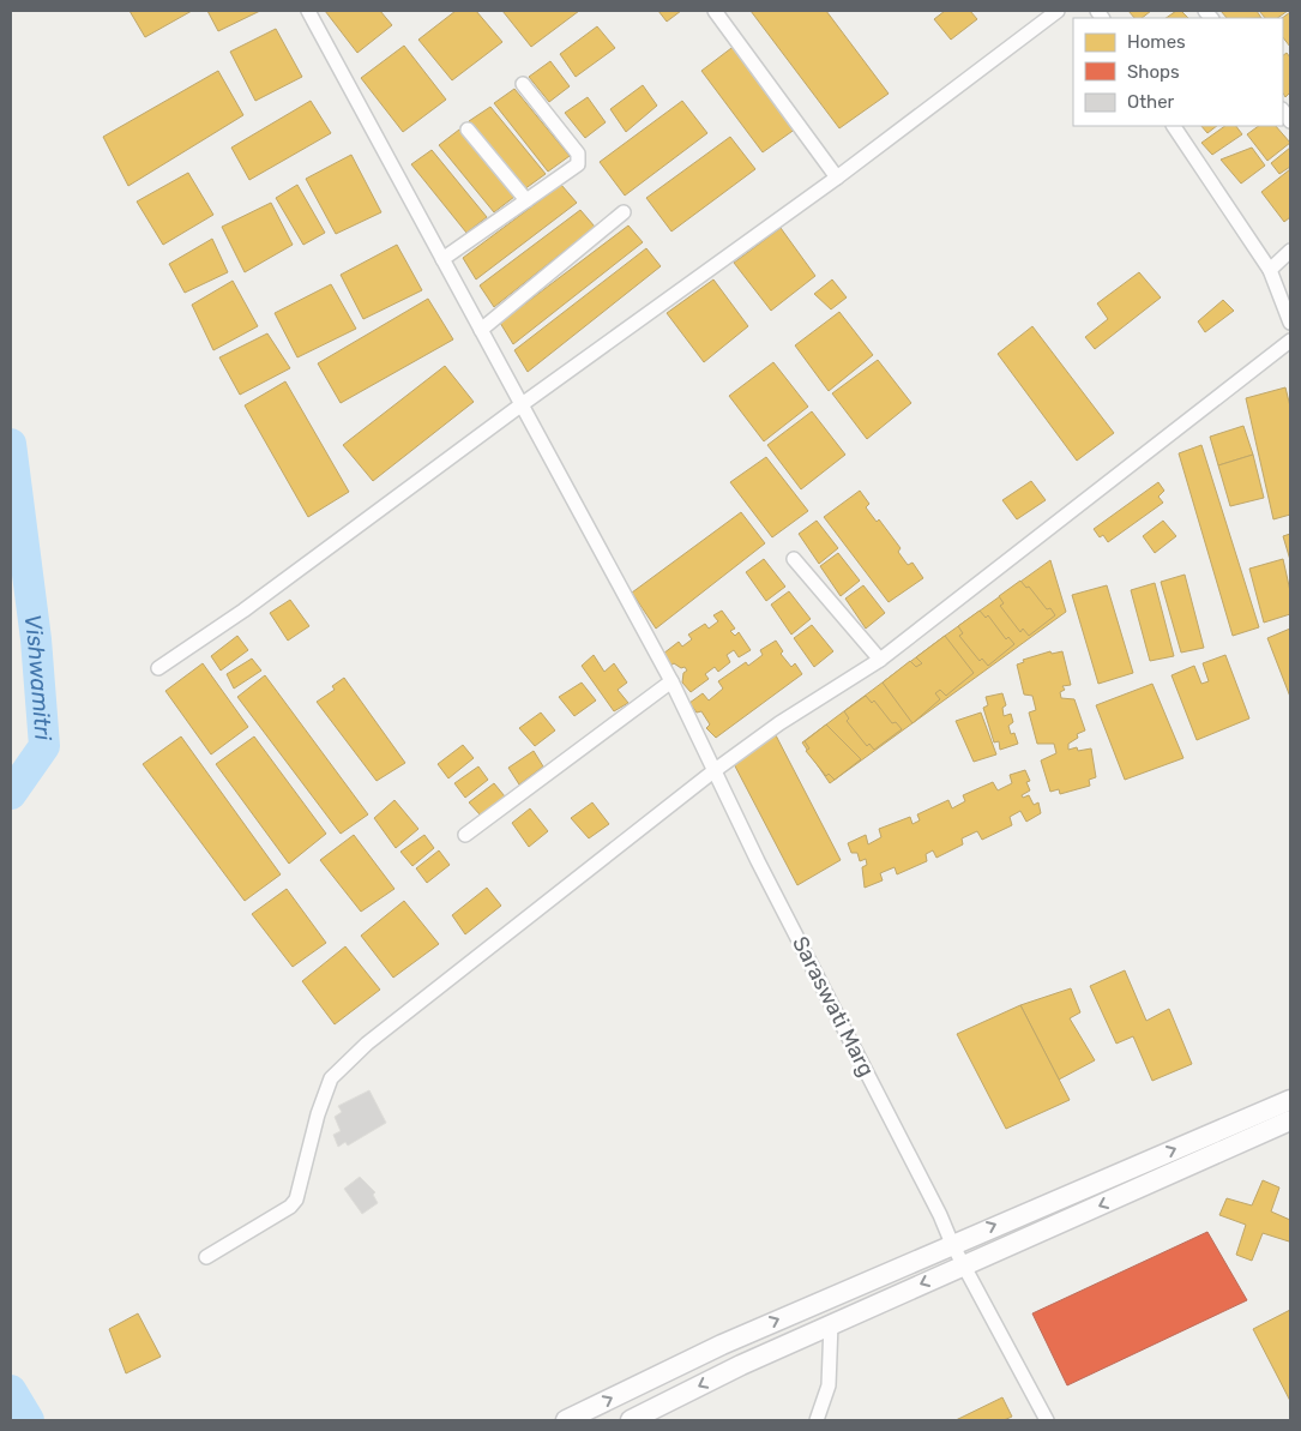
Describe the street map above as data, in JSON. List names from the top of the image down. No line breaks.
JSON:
{"streets":{"street":["Saraswati Marg"]},"water":["Vishwamitri"],"legend":["Homes","Shops","Other"]}
